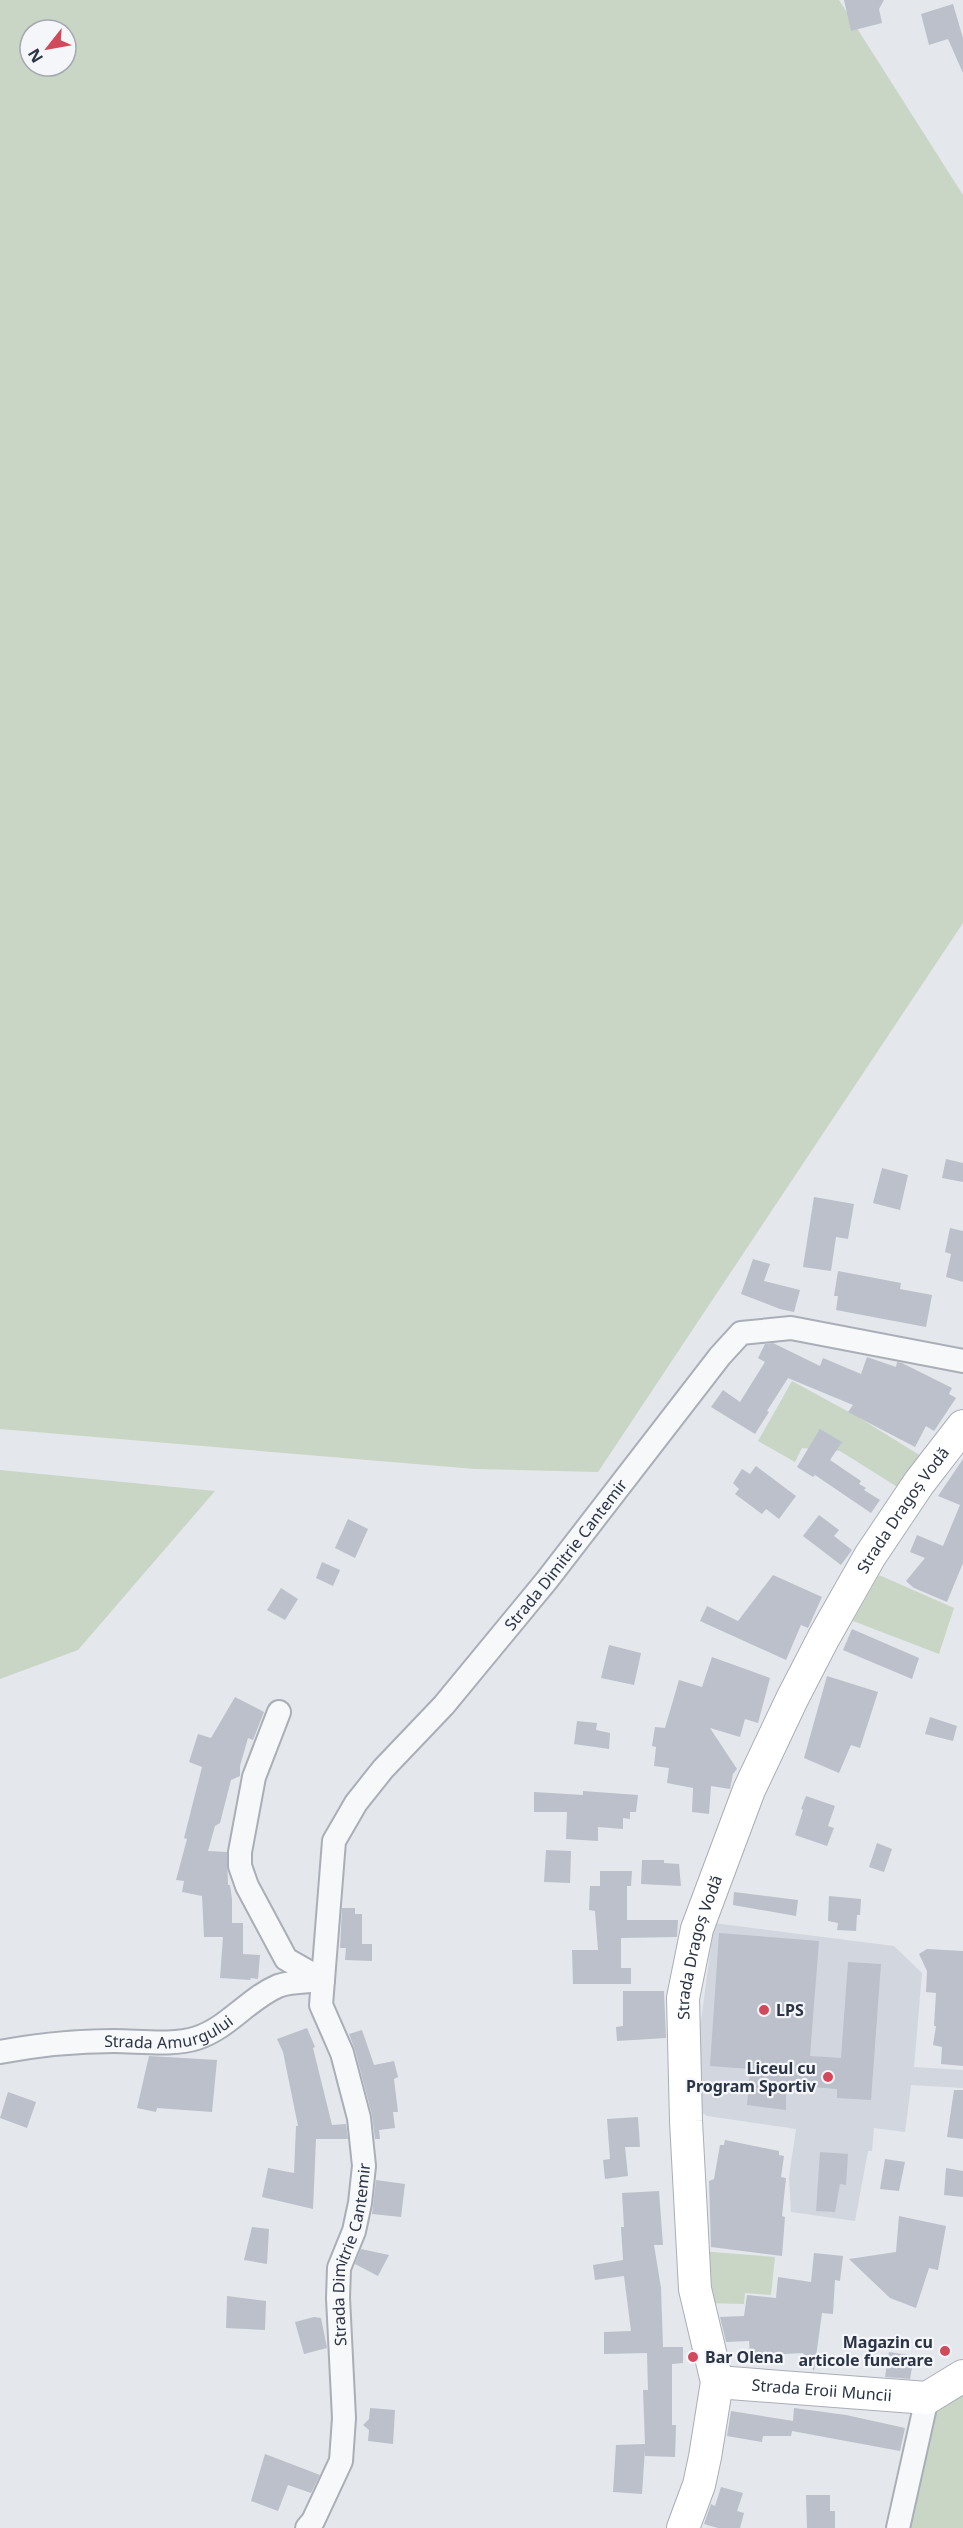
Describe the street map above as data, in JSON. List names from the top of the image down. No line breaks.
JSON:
{"streets":{"street":["Strada Dragoș Vodă","Strada Dimitrie Cantemir","Strada Amurgului","Strada Eroii Muncii"]},"crossings":[["Strada Dragoș Vodă","Strada Eroii Muncii"],["Strada Dimitrie Cantemir","Strada Amurgului"]],"places":["LPS","Liceul cu Program Sportiv","Magazin cu articole funerare","Bar Olena"],"north":"bottom left"}
